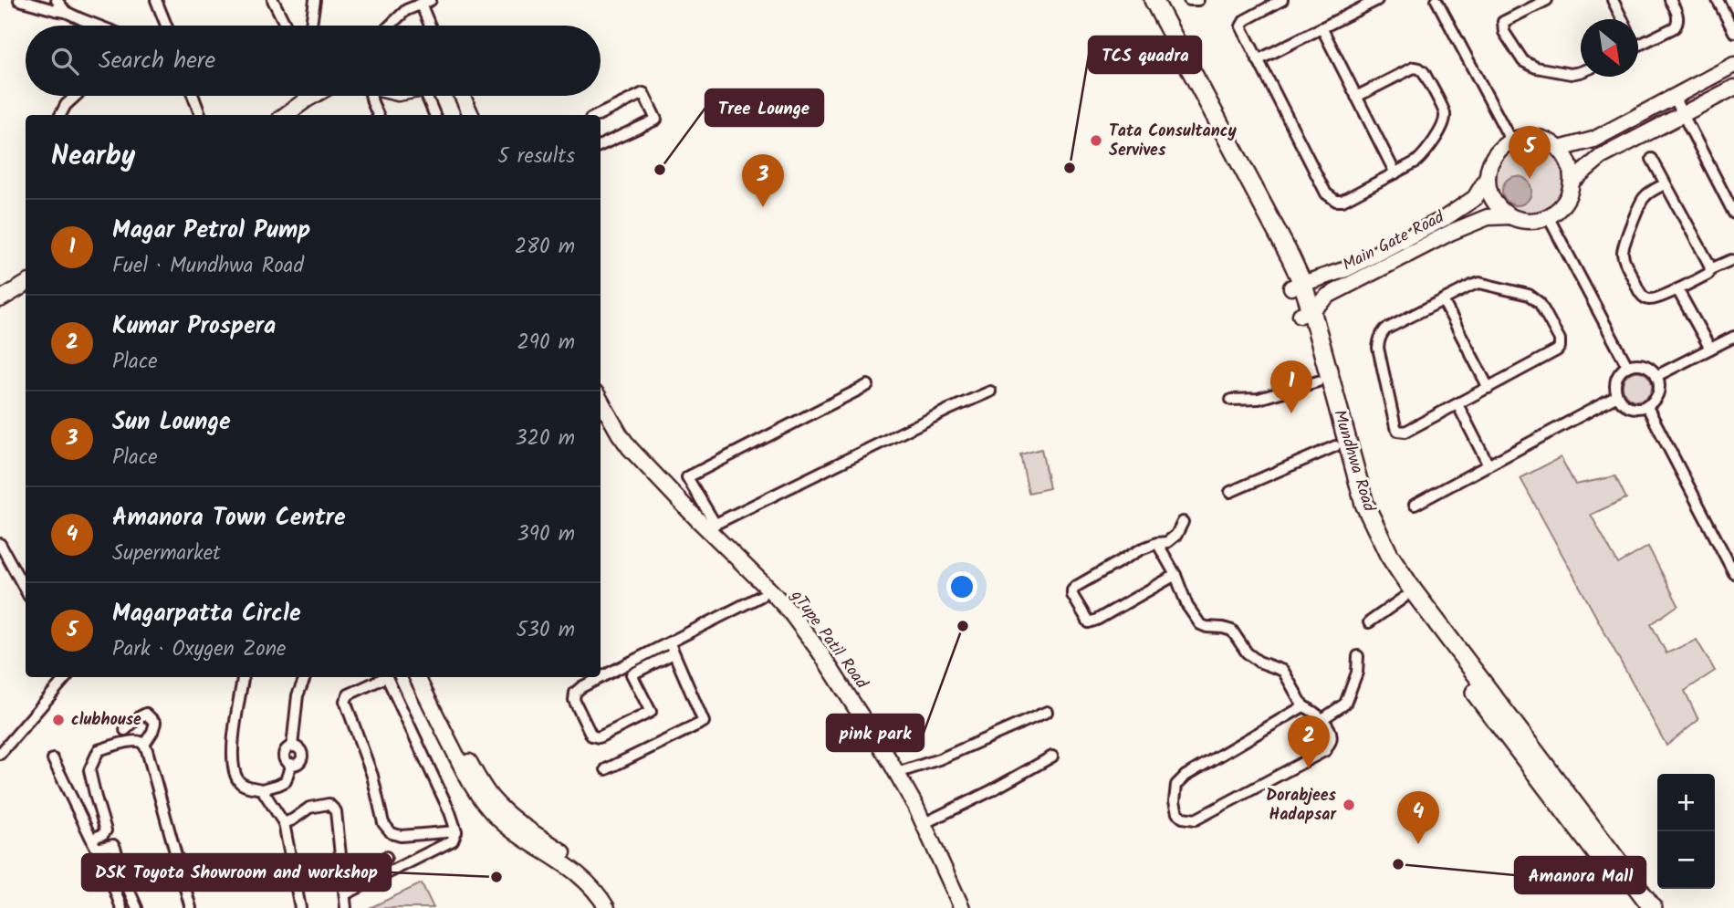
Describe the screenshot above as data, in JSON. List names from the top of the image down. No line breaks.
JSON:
{"streets":{"highway":["Mundhwa Road"],"street":["Main Gate Road","gTupe Patil Road"]},"crossings":[["Main Gate Road","Mundhwa Road"]],"places":["Tata Consultancy Servives","TCS quadra","Tree Lounge","pink park","clubhouse","Dorabjees Hadapsar","Amanora Mall","DSK Toyota Showroom and workshop"],"north":"bottom right","page":{"search":"Search here","heading":["Nearby","5 results"],"pins":["5","3","1","2","4"],"list":[{"mark":"1","name":"Magar Petrol Pump","note":"Fuel · Mundhwa Road","value":"280 m"},{"mark":"2","name":"Kumar Prospera","note":"Place","value":"290 m"},{"mark":"3","name":"Sun Lounge","note":"Place","value":"320 m"},{"mark":"4","name":"Amanora Town Centre","note":"Supermarket","value":"390 m"},{"mark":"5","name":"Magarpatta Circle","note":"Park · Oxygen Zone","value":"530 m"}],"map_buttons":["+","−"]}}
